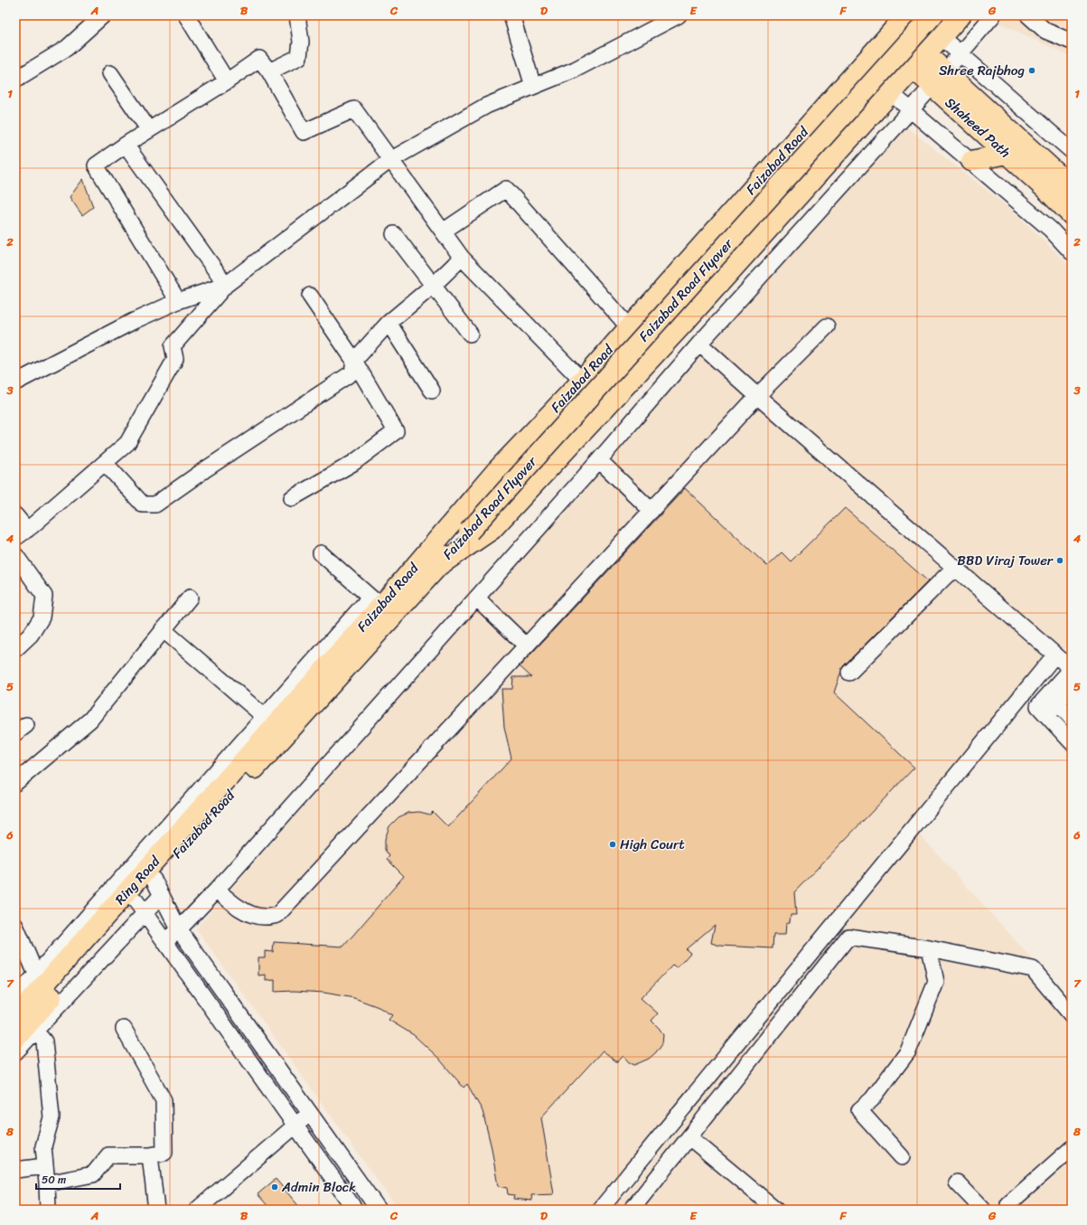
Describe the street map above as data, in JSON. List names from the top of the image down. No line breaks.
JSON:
{"streets":{"highway":["Shaheed Path","Faizabad Road","Faizabad Road Flyover","Ring Road"]},"crossings":[["Shaheed Path","Faizabad Road"],["Faizabad Road","Faizabad Road Flyover"],["Faizabad Road","Ring Road"]],"places":["Shree Rajbhog","BBD Viraj Tower","High Court","Admin Block"],"scale_bar":"50 m","grid":{"columns":["A","B","C","D","E","F","G"],"rows":["1","2","3","4","5","6","7","8"]}}
